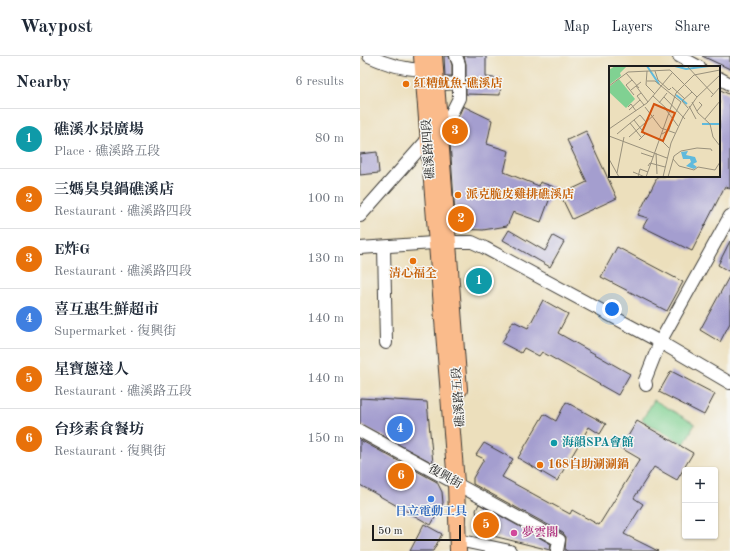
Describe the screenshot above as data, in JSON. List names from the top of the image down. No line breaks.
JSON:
{"streets":{"main road":["礁溪路四段","礁溪路五段"],"street":["復興街"]},"crossings":[["礁溪路四段","礁溪路五段"],["礁溪路五段","復興街"]],"places":["紅糟魷魚-礁溪店","派克脆皮雞排礁溪店","清心福全","海韻SPA會館","168自助涮涮鍋","日立電動工具","夢雲閣"],"scale_bar":"50 m","page":{"header":"Waypost","nav":["Map","Layers","Share"],"heading":["Nearby","6 results"],"list":[{"mark":"1","name":"礁溪水景廣場","note":"Place · 礁溪路五段","value":"80 m"},{"mark":"2","name":"三媽臭臭鍋礁溪店","note":"Restaurant · 礁溪路四段","value":"100 m"},{"mark":"3","name":"E炸G","note":"Restaurant · 礁溪路四段","value":"130 m"},{"mark":"4","name":"喜互惠生鮮超市","note":"Supermarket · 復興街","value":"140 m"},{"mark":"5","name":"星寶蔥達人","note":"Restaurant · 礁溪路五段","value":"140 m"},{"mark":"6","name":"台珍素食餐坊","note":"Restaurant · 復興街","value":"150 m"}],"pins":["3","2","1","4","6","5"],"map_buttons":["+","−"],"scale":"50 m"}}
